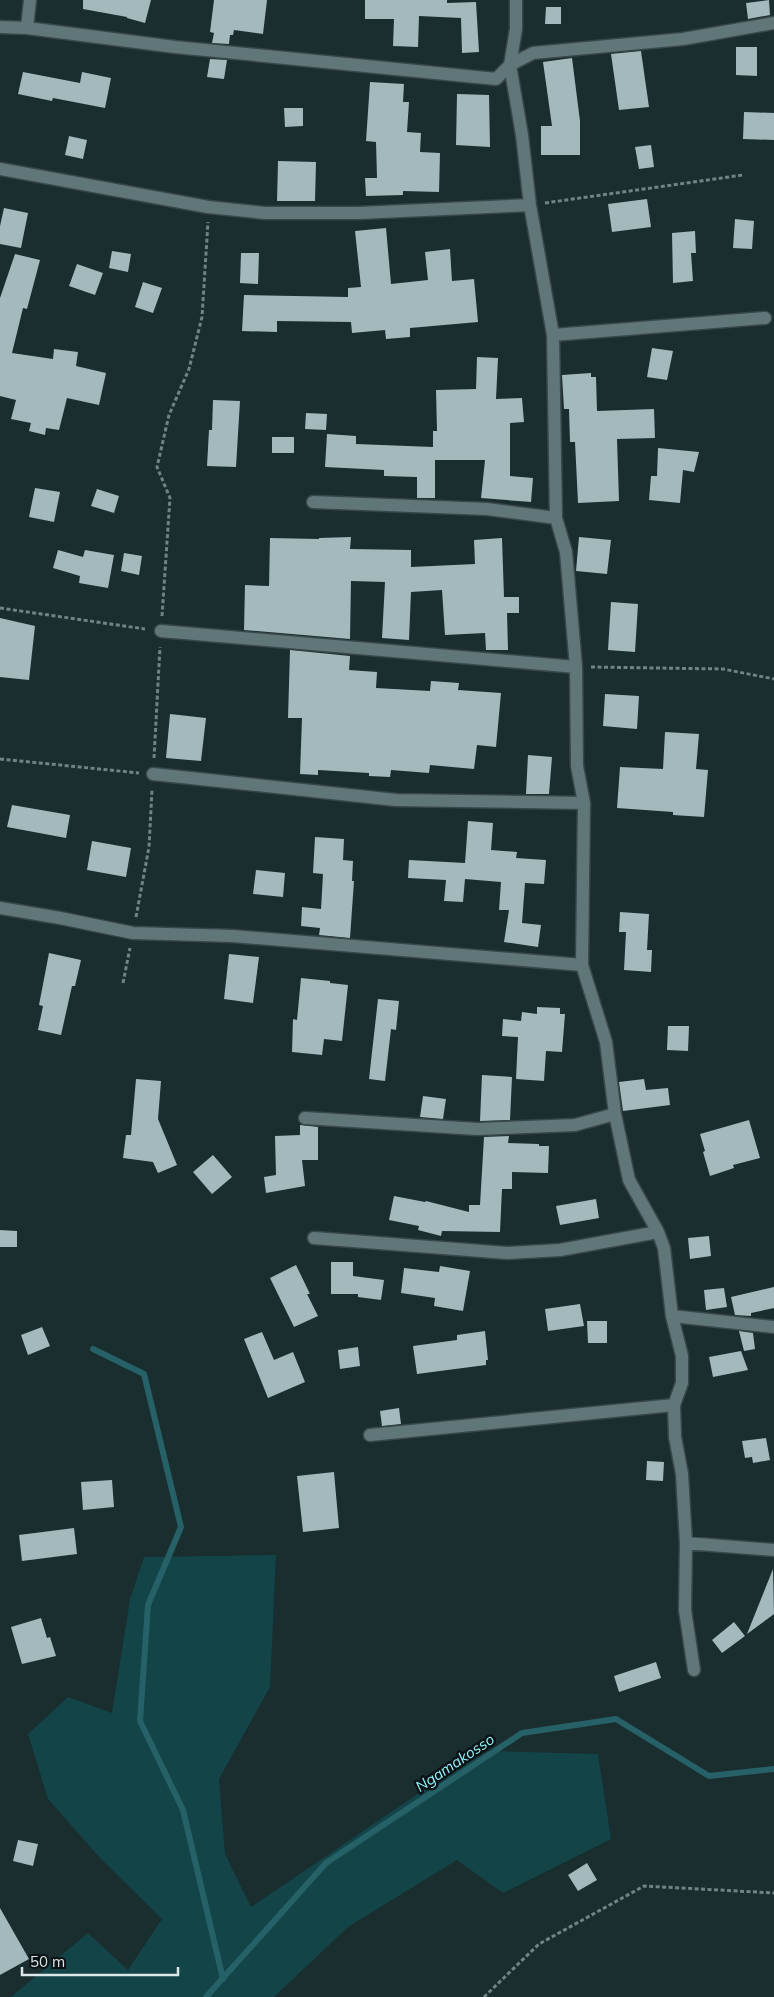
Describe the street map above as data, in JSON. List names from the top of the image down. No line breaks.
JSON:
{"water":["Ngamakosso"],"scale_bar":"50 m"}
